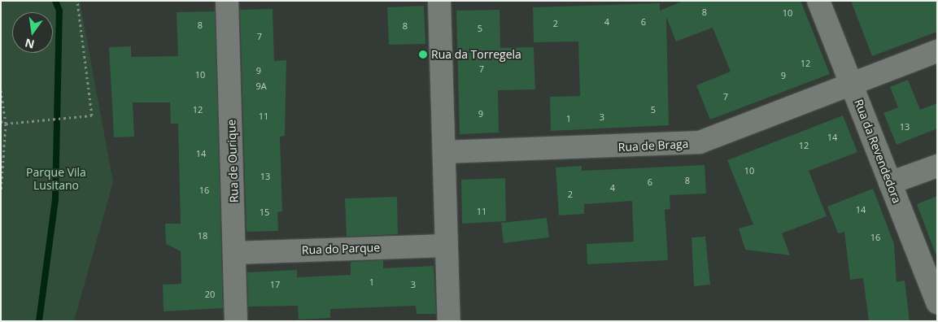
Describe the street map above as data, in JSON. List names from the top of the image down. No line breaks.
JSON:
{"streets":{"street":["Rua de Braga","Rua da Revendedora","Rua de Ourique","Rua do Parque"]},"crossings":[["Rua de Braga","Rua da Revendedora"],["Rua de Ourique","Rua do Parque"]],"parks":["Parque Vila Lusitano"],"places":["Rua da Torregela"],"house_numbers":["8","10","4","6","2","8","8","5","7","12","7","9","10","9","9A","7","12","5","9","11","3","1","13","14","12","14","10","13","8","6","4","16","2","14","11","15","18","16","1","17","3","20"],"north":"bottom"}
